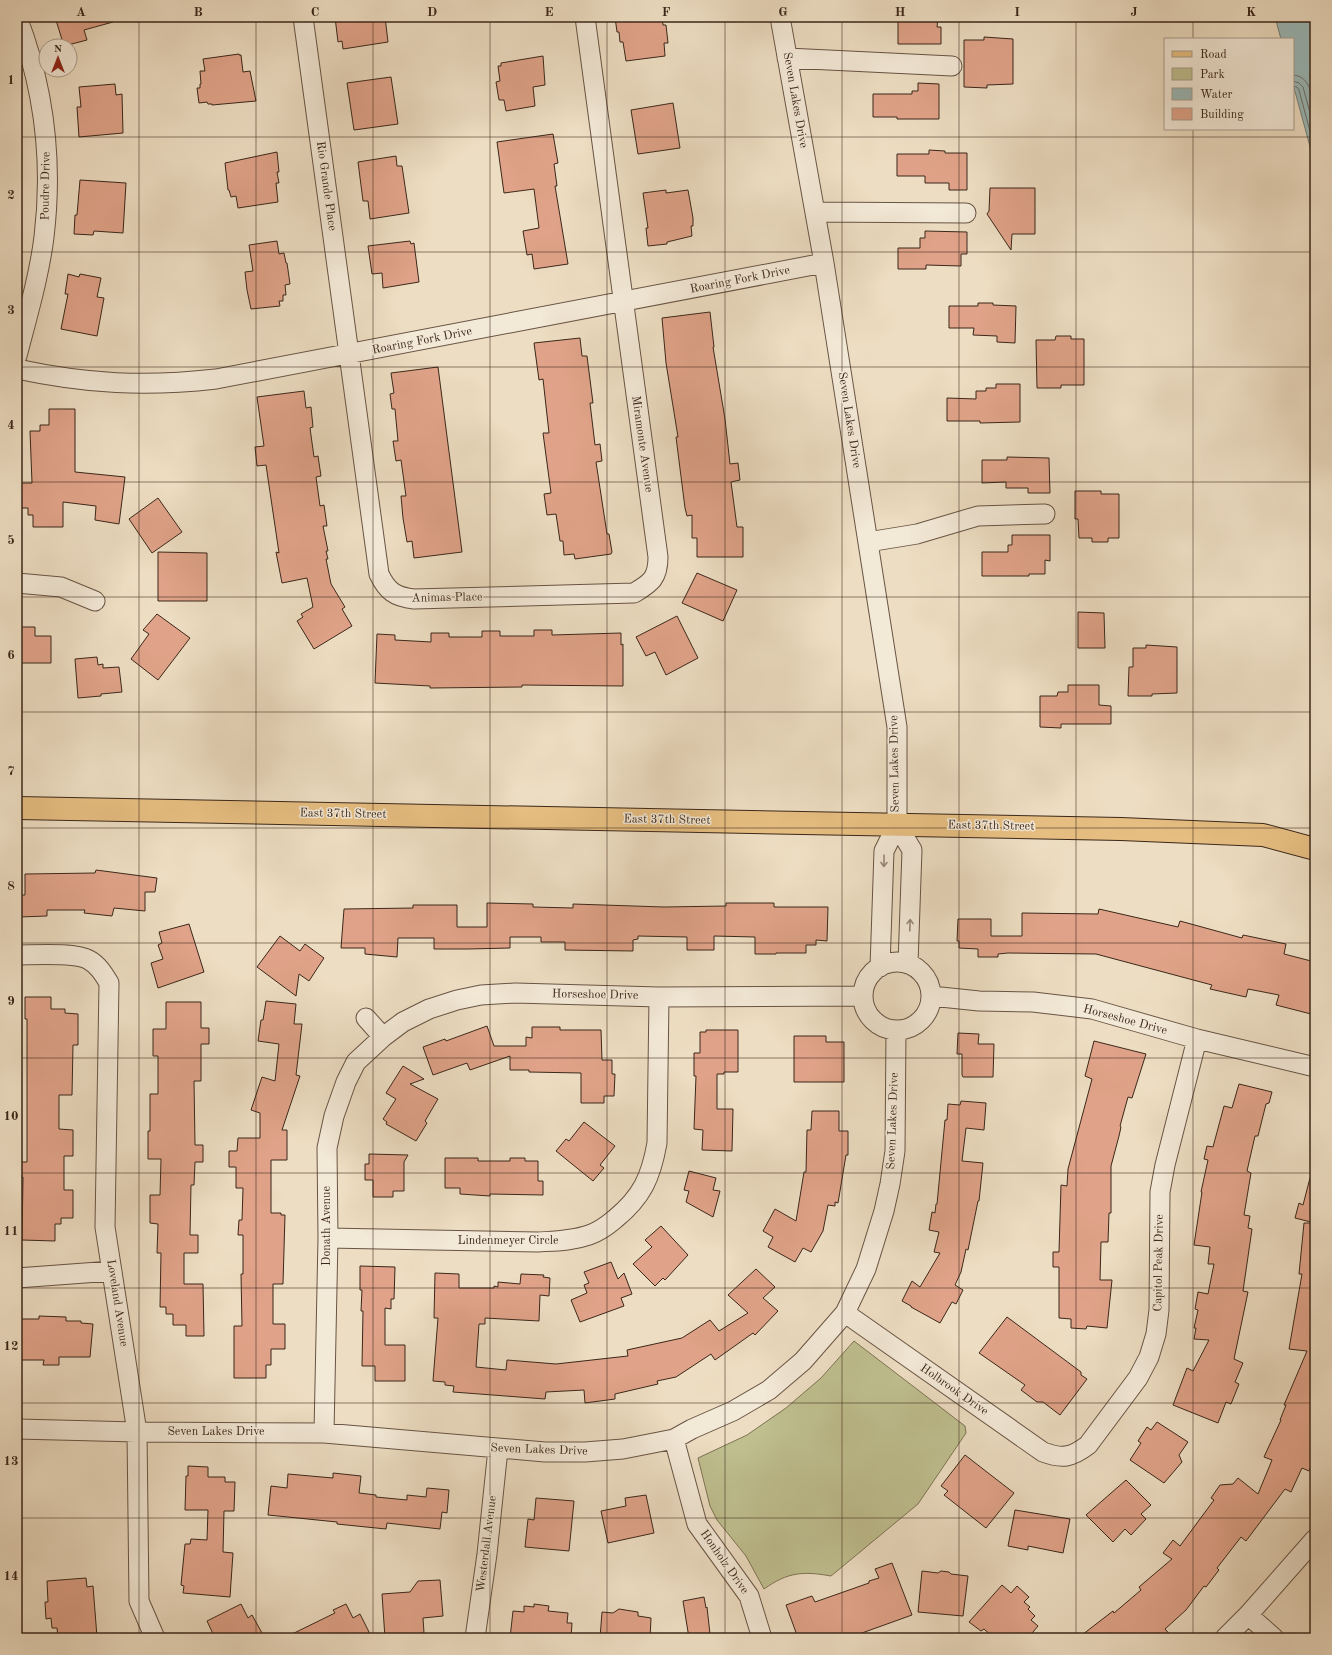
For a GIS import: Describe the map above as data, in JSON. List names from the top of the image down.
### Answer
{
  "streets": {
    "main road": ["East 37th Street"],
    "street": [
      "Seven Lakes Drive",
      "Poudre Drive",
      "Rio Grande Place",
      "Roaring Fork Drive",
      "Miramonte Avenue",
      "Animas Place",
      "Horseshoe Drive",
      "Donath Avenue",
      "Lindenmeyer Circle",
      "Capitol Peak Drive",
      "Loveland Avenue",
      "Holbrook Drive",
      "Westerdall Avenue",
      "Honholz Drive"
    ]
  },
  "crossings": [
    ["Seven Lakes Drive", "Roaring Fork Drive"],
    ["Seven Lakes Drive", "East 37th Street"],
    ["Seven Lakes Drive", "Horseshoe Drive"],
    ["Seven Lakes Drive", "Donath Avenue"],
    ["Seven Lakes Drive", "Loveland Avenue"],
    ["Seven Lakes Drive", "Holbrook Drive"],
    ["Seven Lakes Drive", "Westerdall Avenue"],
    ["Seven Lakes Drive", "Honholz Drive"],
    ["Rio Grande Place", "Roaring Fork Drive"],
    ["Rio Grande Place", "Animas Place"],
    ["Roaring Fork Drive", "Miramonte Avenue"],
    ["Roaring Fork Drive", "Animas Place"],
    ["Miramonte Avenue", "Animas Place"],
    ["Horseshoe Drive", "Donath Avenue"],
    ["Horseshoe Drive", "Lindenmeyer Circle"],
    ["Horseshoe Drive", "Capitol Peak Drive"],
    ["Donath Avenue", "Lindenmeyer Circle"],
    ["Capitol Peak Drive", "Holbrook Drive"]
  ],
  "legend": [
    "Road",
    "Park",
    "Water",
    "Building"
  ],
  "north": "top",
  "grid": {
    "columns": [
      "A",
      "B",
      "C",
      "D",
      "E",
      "F",
      "G",
      "H",
      "I",
      "J",
      "K"
    ],
    "rows": [
      "1",
      "2",
      "3",
      "4",
      "5",
      "6",
      "7",
      "8",
      "9",
      "10",
      "11",
      "12",
      "13",
      "14"
    ]
  }
}
